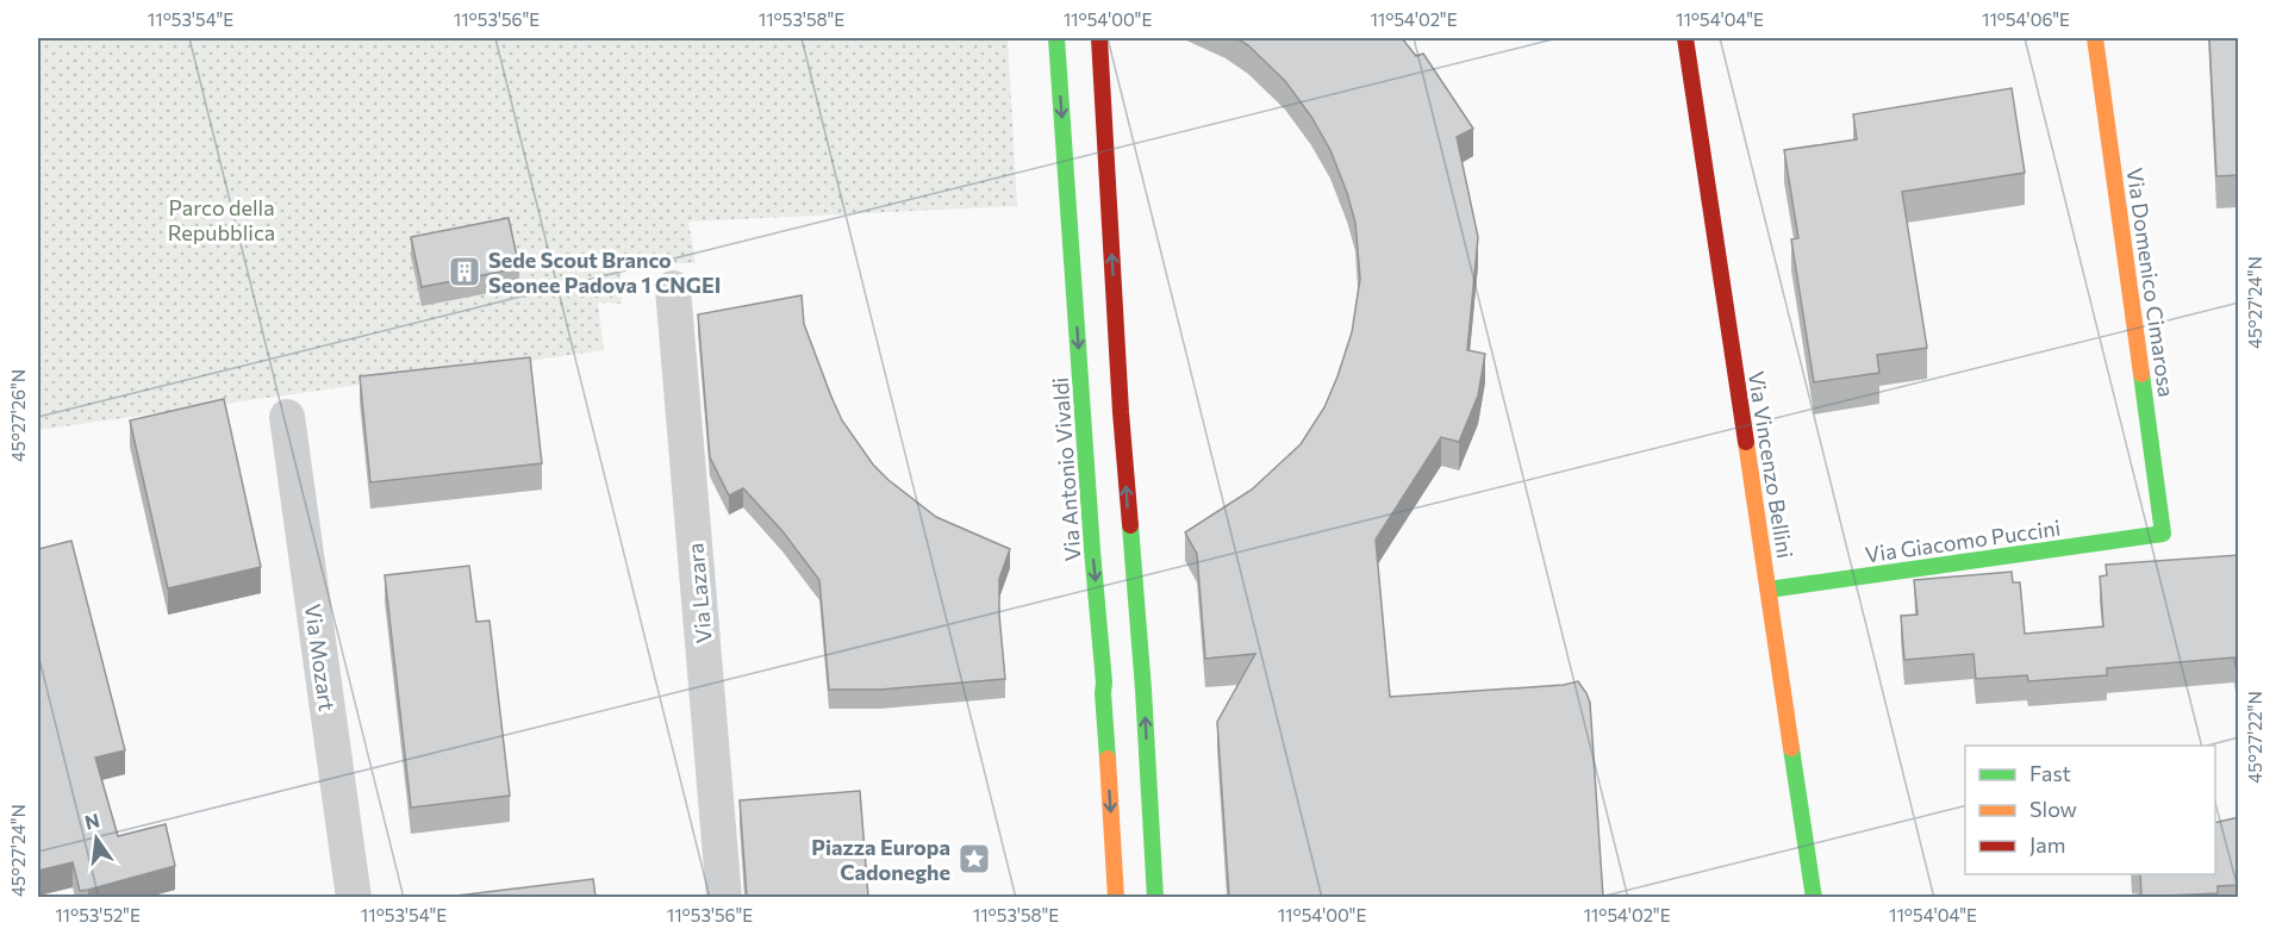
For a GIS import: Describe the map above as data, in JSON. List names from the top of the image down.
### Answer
{
  "streets": {
    "street": [
      "Via Domenico Cimarosa",
      "Via Vincenzo Bellini",
      "Via Antonio Vivaldi",
      "Via Giacomo Puccini",
      "Via Lazara",
      "Via Mozart"
    ]
  },
  "crossings": [
    ["Via Domenico Cimarosa", "Via Giacomo Puccini"],
    ["Via Vincenzo Bellini", "Via Giacomo Puccini"]
  ],
  "parks": ["Parco della Repubblica"],
  "places": {
    "building": ["Sede Scout Branco Seonee Padova 1 CNGEI"],
    "place": ["Piazza Europa Cadoneghe"]
  },
  "legend": ["Fast", "Slow", "Jam"],
  "north": "top",
  "coordinates": [
    "11°53'54\"E",
    "11°53'56\"E",
    "11°53'58\"E",
    "11°54'00\"E",
    "11°54'02\"E",
    "11°54'04\"E",
    "11°54'06\"E",
    "45°27'24\"N",
    "45°27'26\"N",
    "45°27'22\"N",
    "11°53'52\"E"
  ]
}
